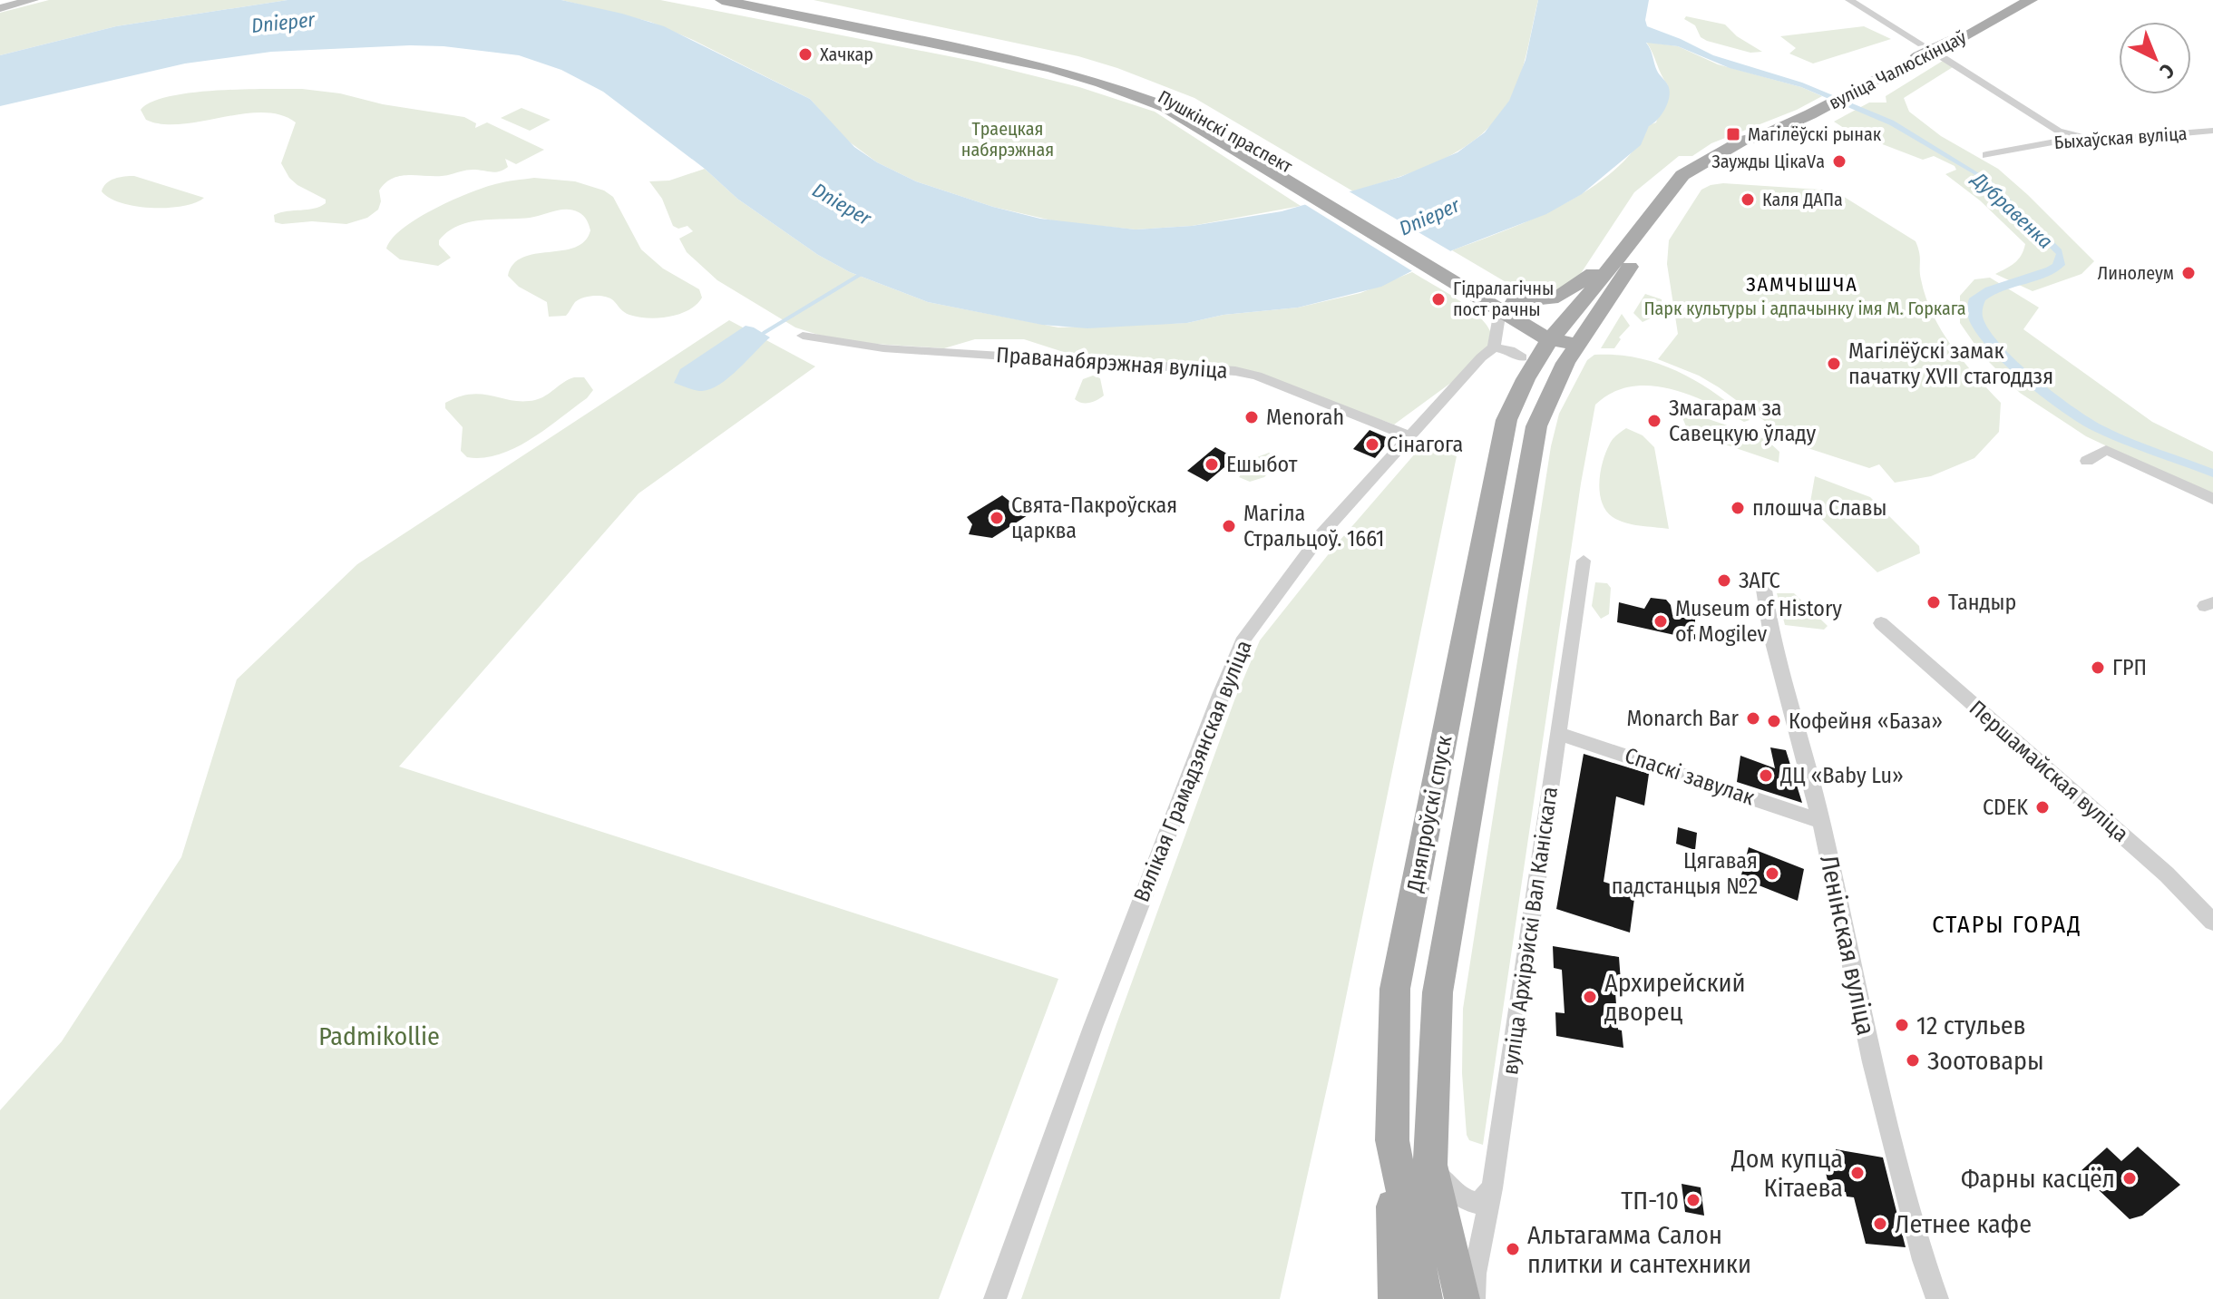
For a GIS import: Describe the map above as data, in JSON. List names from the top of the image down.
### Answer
{
  "streets": {
    "main road": ["вуліца Чалюскінцаў", "Пушкінскі праспект", "Дняпроўскі спуск"],
    "street": [
      "Быхаўская вуліца",
      "Праванабярэжная вуліца",
      "Вялікая Грамадзянская вуліца",
      "Першамайская вуліца",
      "Спаскі завулак",
      "вуліца Архірэйскі Вал Каніскага",
      "Ленінская вуліца"
    ]
  },
  "crossings": [
    ["вуліца Чалюскінцаў", "Пушкінскі праспект"],
    ["вуліца Чалюскінцаў", "Дняпроўскі спуск"],
    ["Пушкінскі праспект", "Дняпроўскі спуск"],
    ["Праванабярэжная вуліца", "Вялікая Грамадзянская вуліца"],
    ["Спаскі завулак", "вуліца Архірэйскі Вал Каніскага"],
    ["Спаскі завулак", "Ленінская вуліца"]
  ],
  "districts": ["ЗАМЧЫШЧА", "СТАРЫ ГОРАД"],
  "water": ["Dnieper", "Дубравенка"],
  "parks": ["Траецкая набярэжная", "Парк культуры і адпачынку імя М. Горкага", "Padmikollie"],
  "places": {
    "other": [
      "Хачкар",
      "Заужды ЦікаVа",
      "Каля ДАПа",
      "Линолеум",
      "Гідралагічны пост рачны",
      "Магілёўскі замак пачатку XVII стагоддзя",
      "Menorah",
      "Змагарам за Савецкую ўладу",
      "Сінагога",
      "Ешыбот",
      "плошча Славы",
      "Свята-Пакроўская царква",
      "Магіла Стральцоў. 1661",
      "ЗАГС",
      "Тандыр",
      "Museum of History of Mogilev",
      "ГРП",
      "Monarch Bar",
      "Кофейня «База»",
      "ДЦ «Baby Lu»",
      "CDEK",
      "Цягавая падстанцыя №2",
      "Архирейский дворец",
      "12 стульев",
      "Зоотовары",
      "Дом купца Кітаева",
      "Фарны касцёл",
      "ТП-10",
      "Летнее кафе",
      "Альтагамма Салон плитки и сантехники"
    ],
    "transit": ["Магілёўскі рынак"]
  },
  "north": "bottom right"
}
